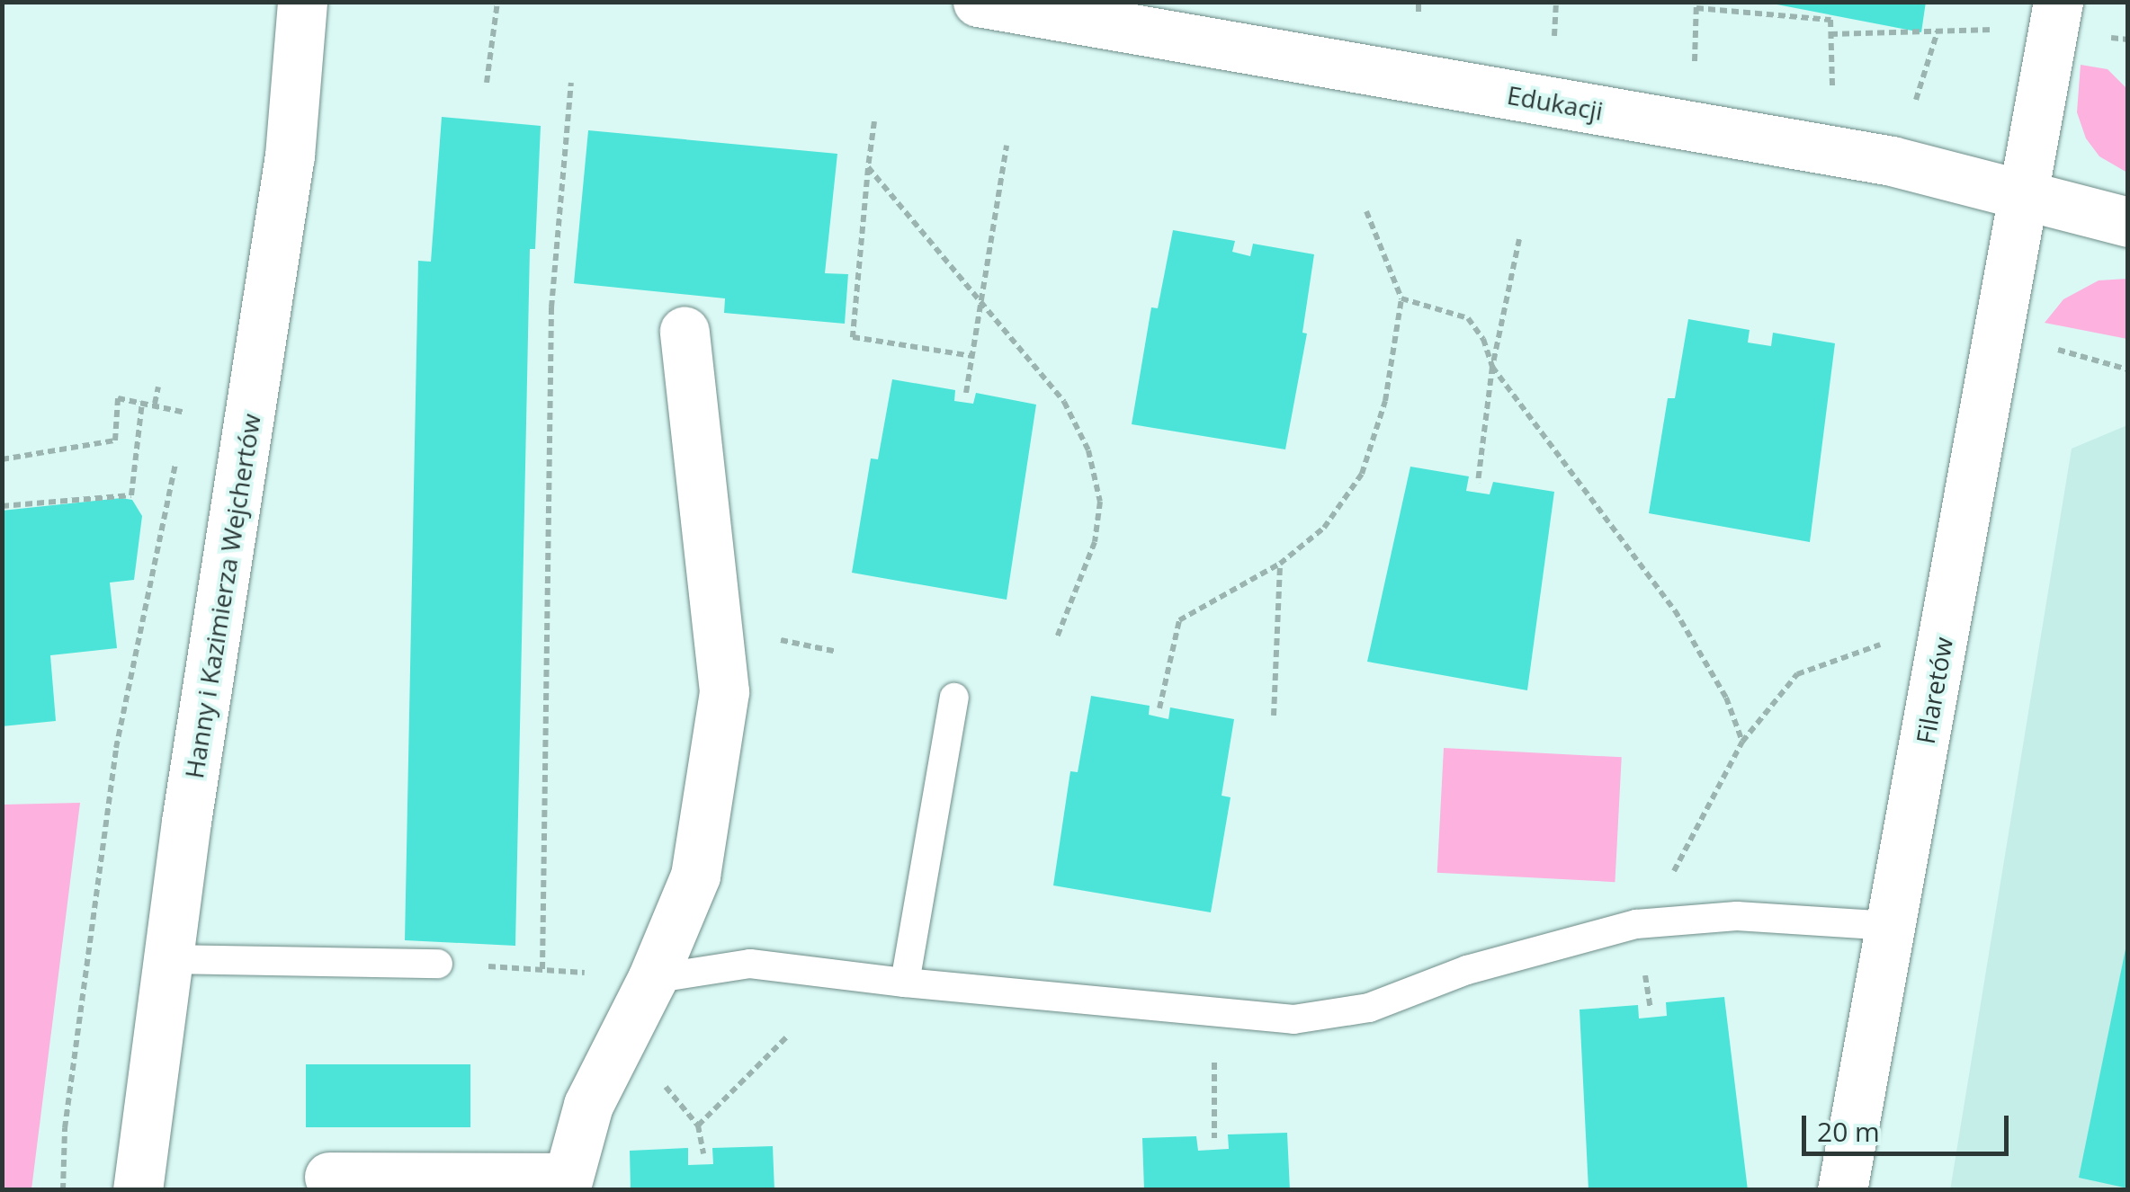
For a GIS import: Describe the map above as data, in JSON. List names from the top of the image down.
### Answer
{
  "streets": {
    "street": ["Edukacji", "Hanny i Kazimierza Wejchertów", "Filaretów"]
  },
  "crossings": [
    ["Edukacji", "Filaretów"]
  ],
  "scale_bar": "20 m"
}
